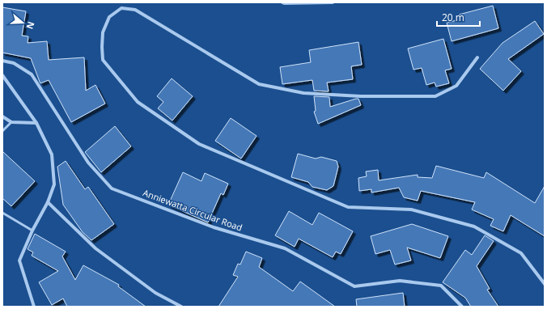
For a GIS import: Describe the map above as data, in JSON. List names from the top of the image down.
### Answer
{
  "streets": {
    "street": ["Anniewatta Circular Road"]
  },
  "scale_bar": "20 m",
  "north": "right"
}
